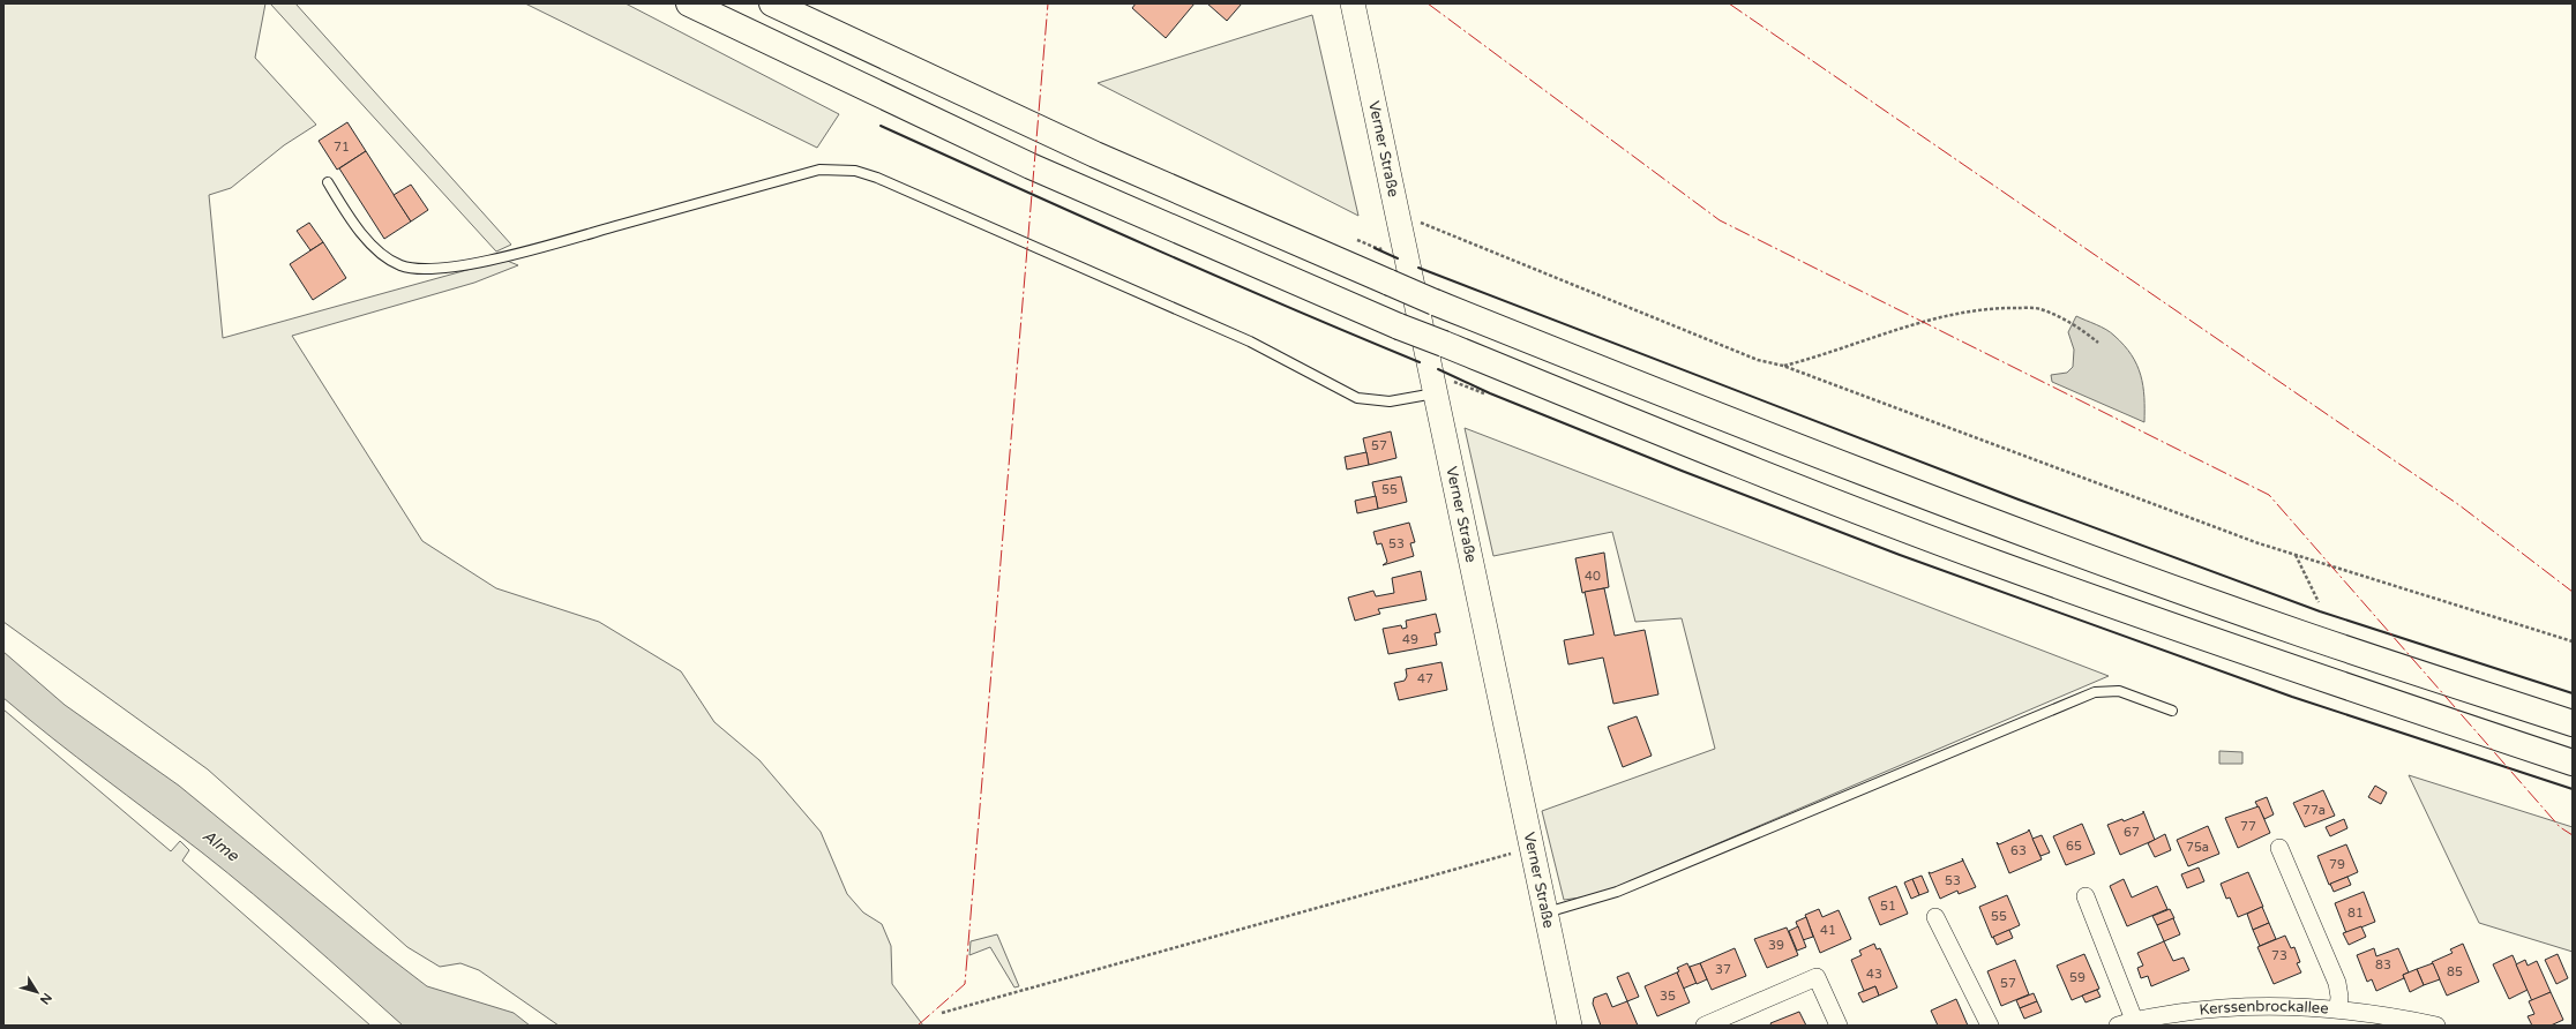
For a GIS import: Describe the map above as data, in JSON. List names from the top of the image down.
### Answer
{
  "streets": {
    "main road": ["Verner Straße"],
    "street": ["Kerssenbrockallee"]
  },
  "water": ["Alme"],
  "house_numbers": [
    "71",
    "57",
    "55",
    "53",
    "40",
    "49",
    "47",
    "77a",
    "77",
    "67",
    "65",
    "75a",
    "63",
    "79",
    "53",
    "51",
    "81",
    "55",
    "41",
    "39",
    "73",
    "83",
    "37",
    "85",
    "43",
    "59",
    "57",
    "35"
  ],
  "north": "bottom right"
}
